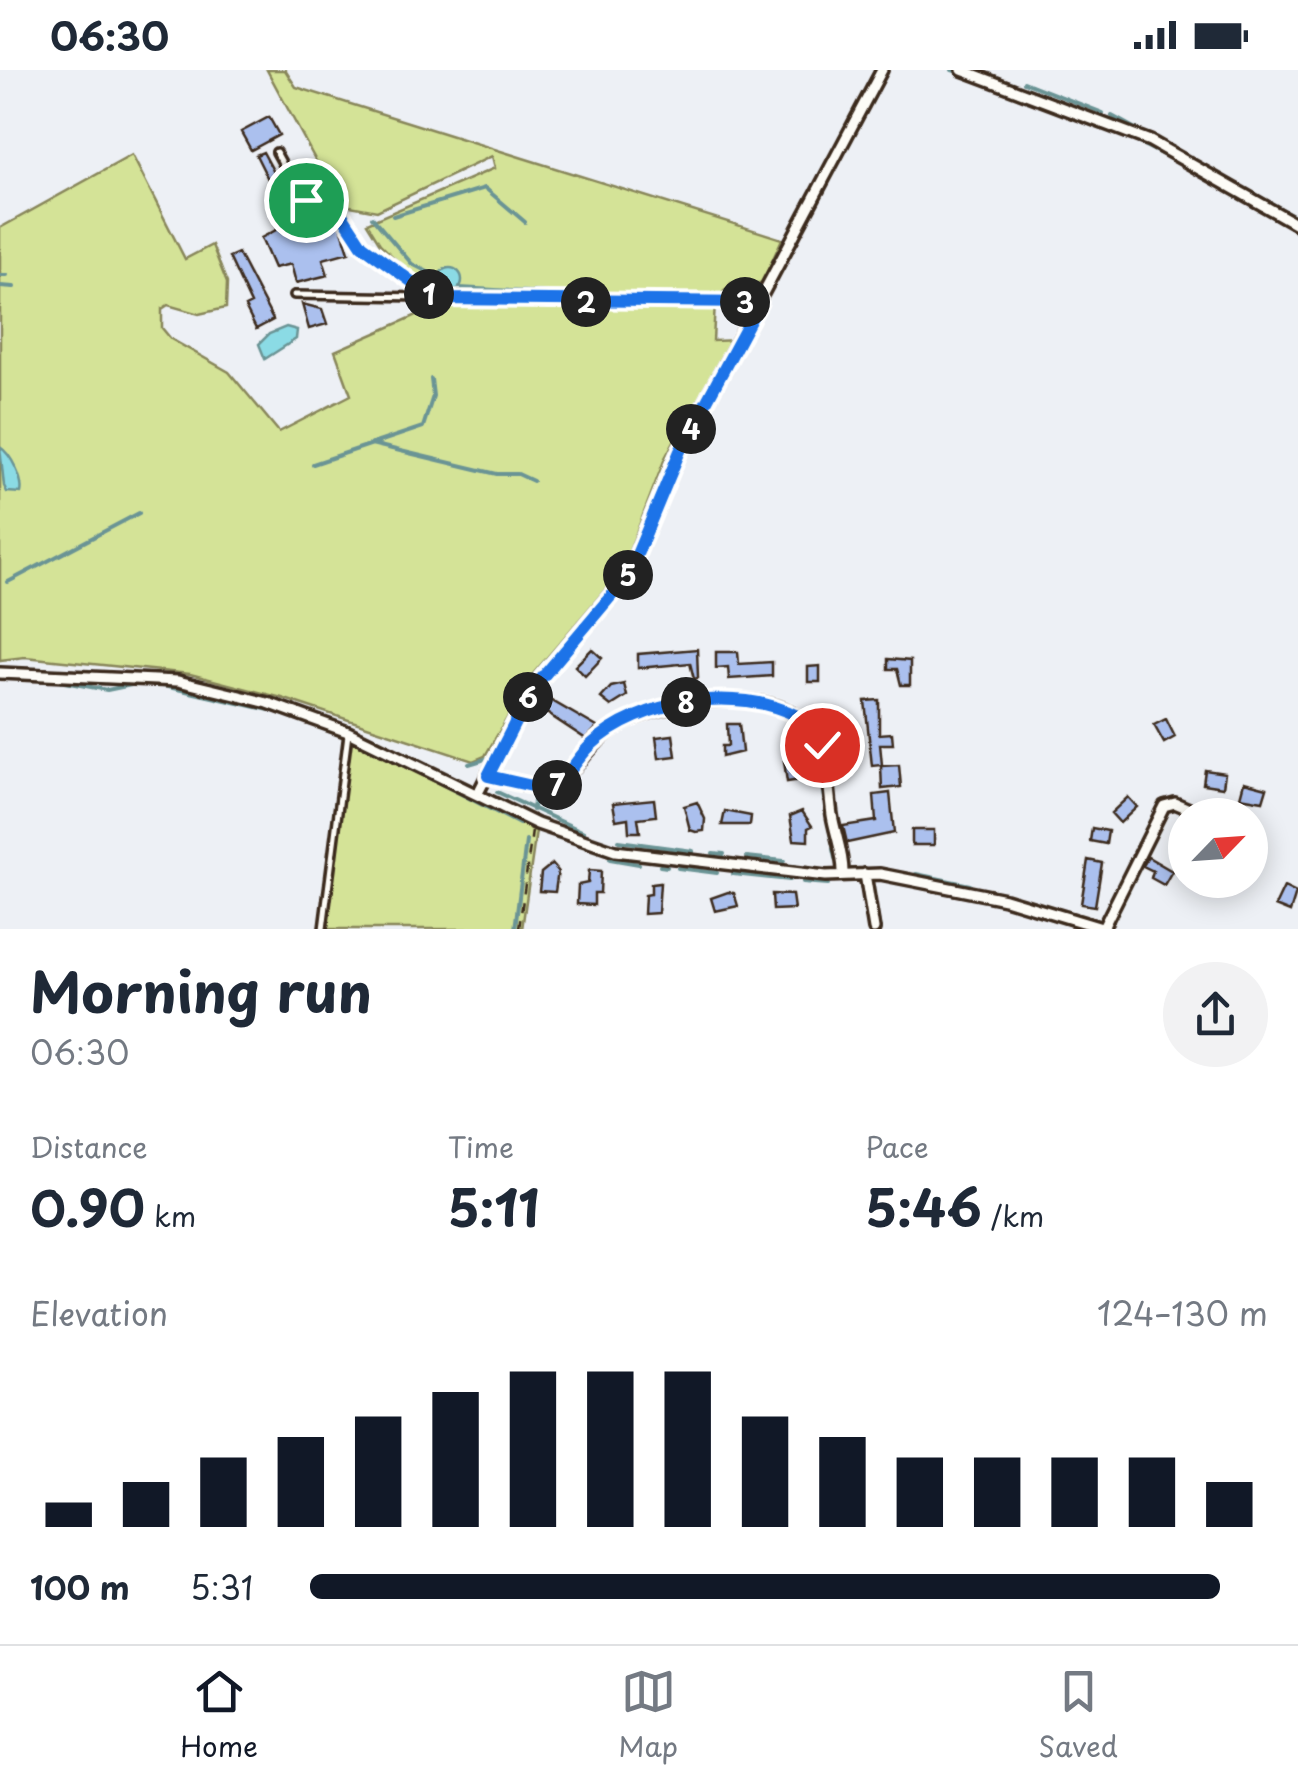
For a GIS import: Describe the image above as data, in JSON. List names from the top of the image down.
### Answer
{
  "north": "top right",
  "page": {
    "status": "06:30",
    "pins": [
      "1",
      "2",
      "3",
      "4",
      "5",
      "6",
      "8",
      "7"
    ],
    "heading": ["Morning run", "06:30"],
    "stats": [
      ["Distance", "0.90 km"],
      ["Time", "5:11"],
      ["Pace", "5:46 /km"]
    ],
    "chart": ["Elevation", "124–130 m"],
    "list": [
      {
        "name": "100 m",
        "note": "5:31"
      }
    ],
    "tabs": ["Home", "Map", "Saved"]
  }
}
